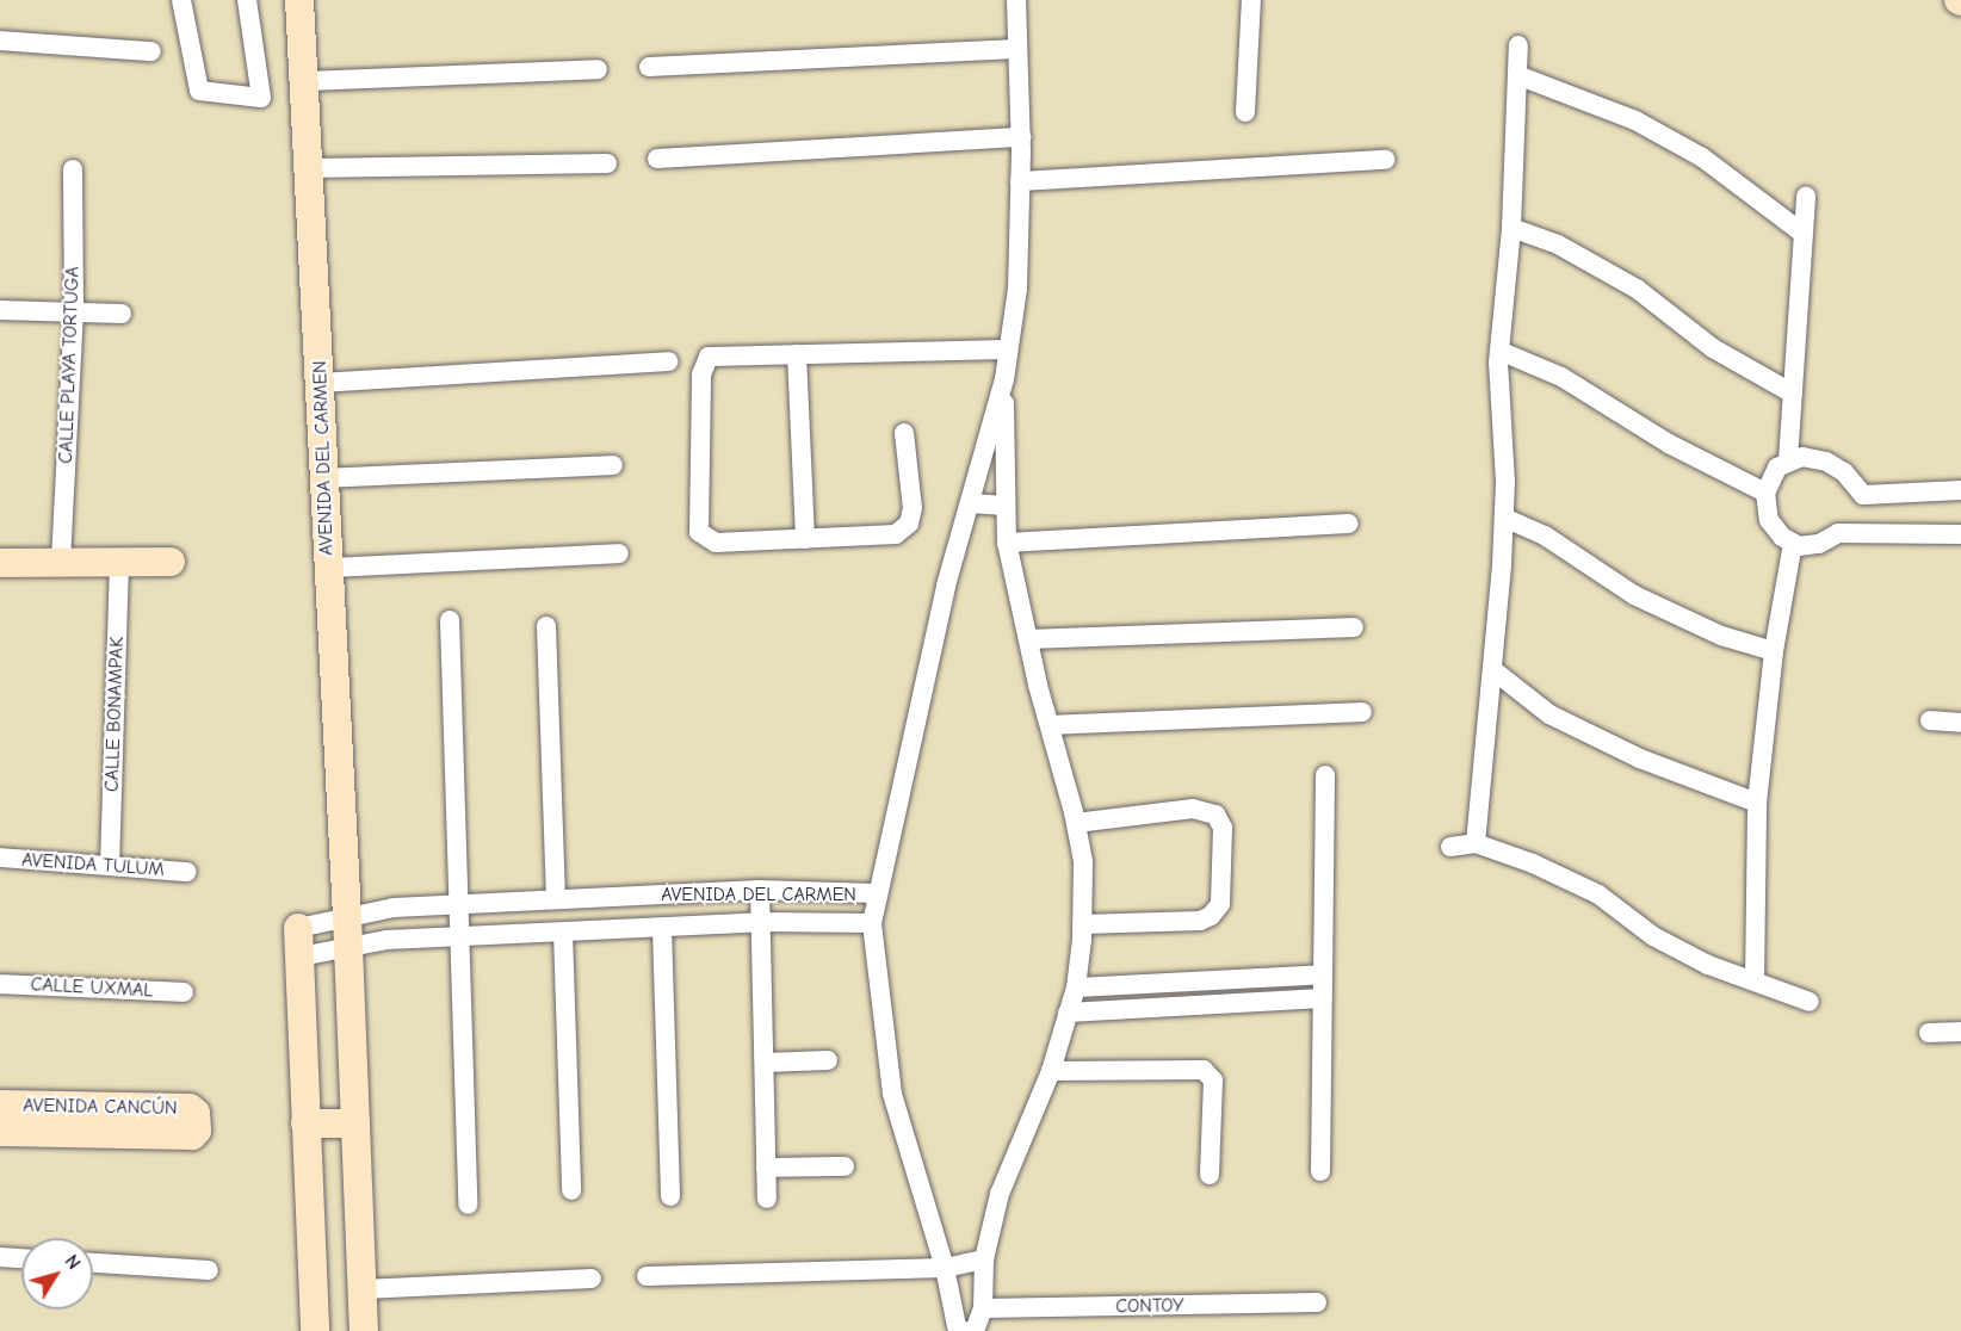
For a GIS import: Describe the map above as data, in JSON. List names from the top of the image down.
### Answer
{
  "streets": {
    "main road": ["AVENIDA DEL CARMEN", "AVENIDA CANCÚN"],
    "street": [
      "CALLE PLAYA TORTUGA",
      "CALLE BONAMPAK",
      "AVENIDA TULUM",
      "CALLE UXMAL",
      "CONTOY"
    ]
  },
  "crossings": [
    ["CALLE BONAMPAK", "AVENIDA TULUM"]
  ],
  "north": "top right"
}
